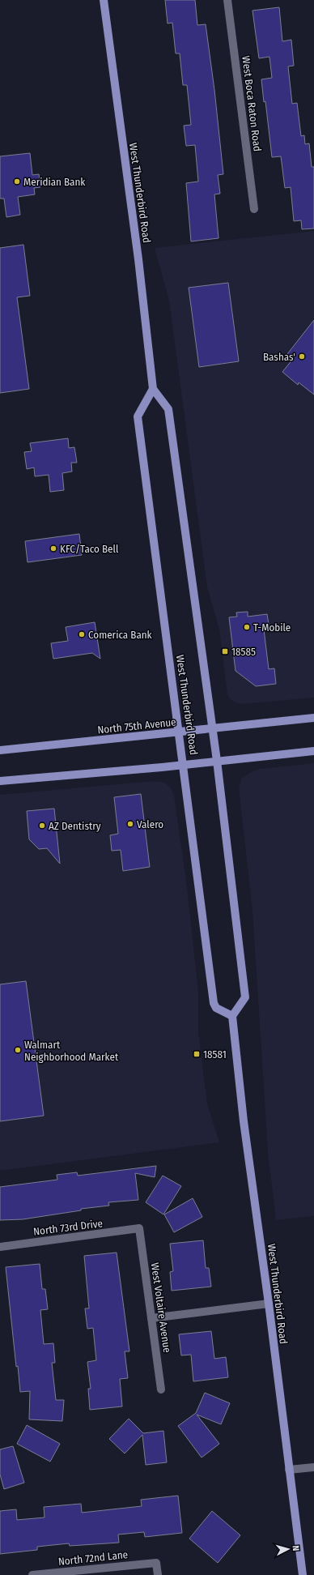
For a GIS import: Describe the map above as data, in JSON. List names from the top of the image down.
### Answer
{
  "streets": {
    "main road": ["West Thunderbird Road", "North 75th Avenue"],
    "street": [
      "West Boca Raton Road",
      "North 73rd Drive",
      "West Voltaire Avenue",
      "North 72nd Lane"
    ]
  },
  "crossings": [
    ["West Thunderbird Road", "North 75th Avenue"],
    ["North 73rd Drive", "West Voltaire Avenue"]
  ],
  "places": {
    "other": [
      "Meridian Bank",
      "Bashas'",
      "KFC/Taco Bell",
      "T-Mobile",
      "Comerica Bank",
      "Valero",
      "AZ Dentistry",
      "Walmart Neighborhood Market"
    ],
    "transit": ["18585", "18581"]
  },
  "north": "right"
}
